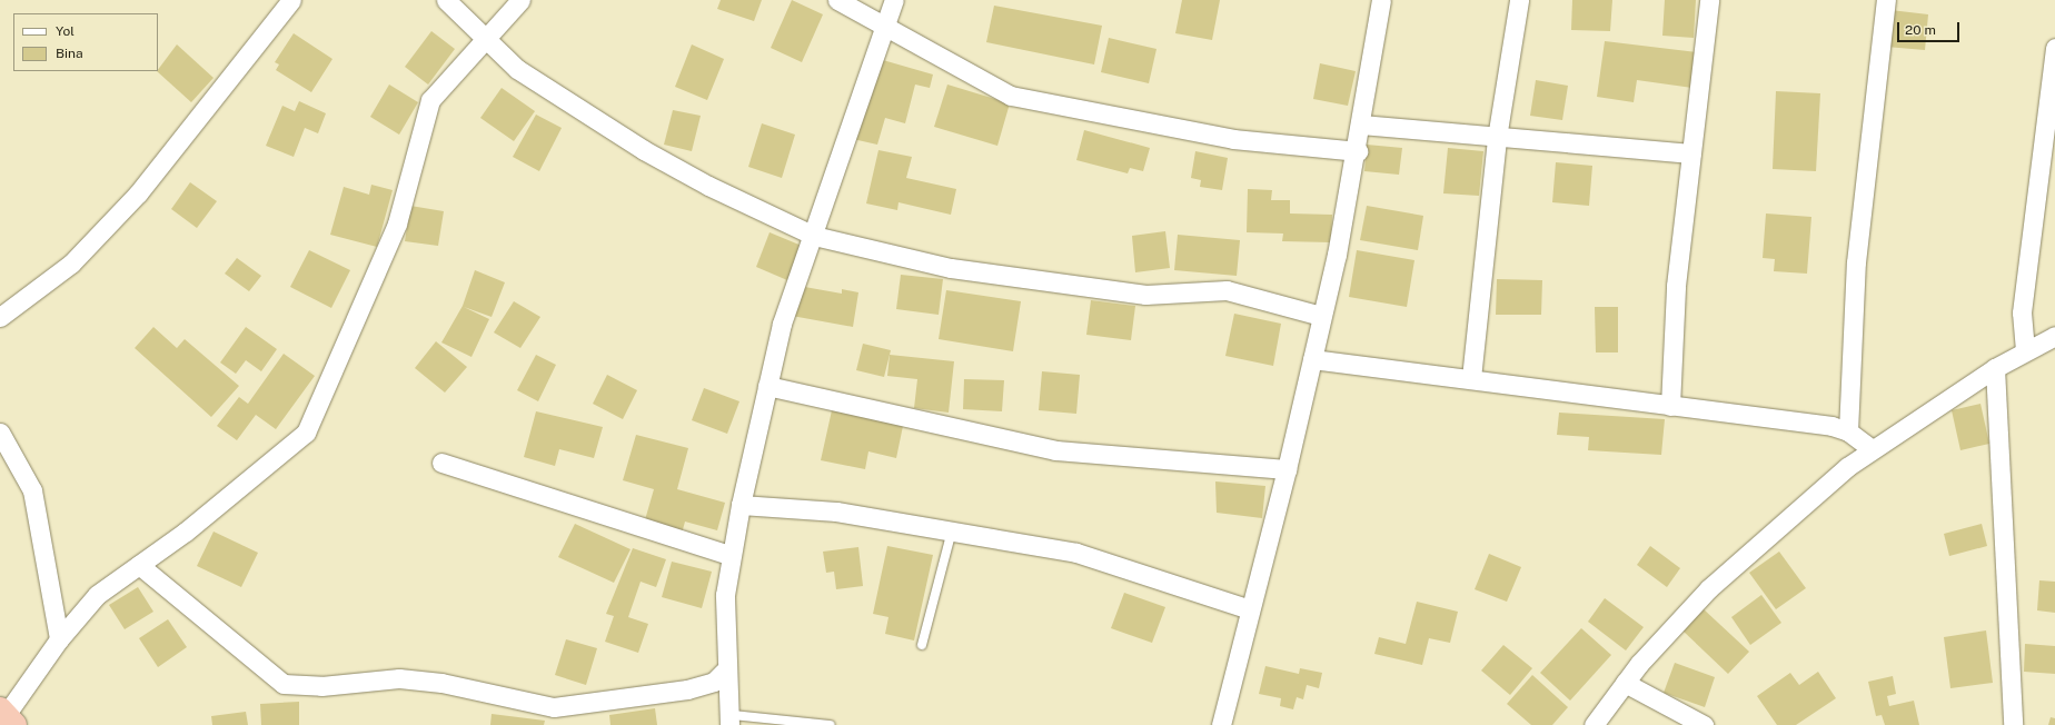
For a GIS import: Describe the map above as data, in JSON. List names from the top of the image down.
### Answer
{
  "legend": ["Yol", "Bina"],
  "scale_bar": "20 m"
}
